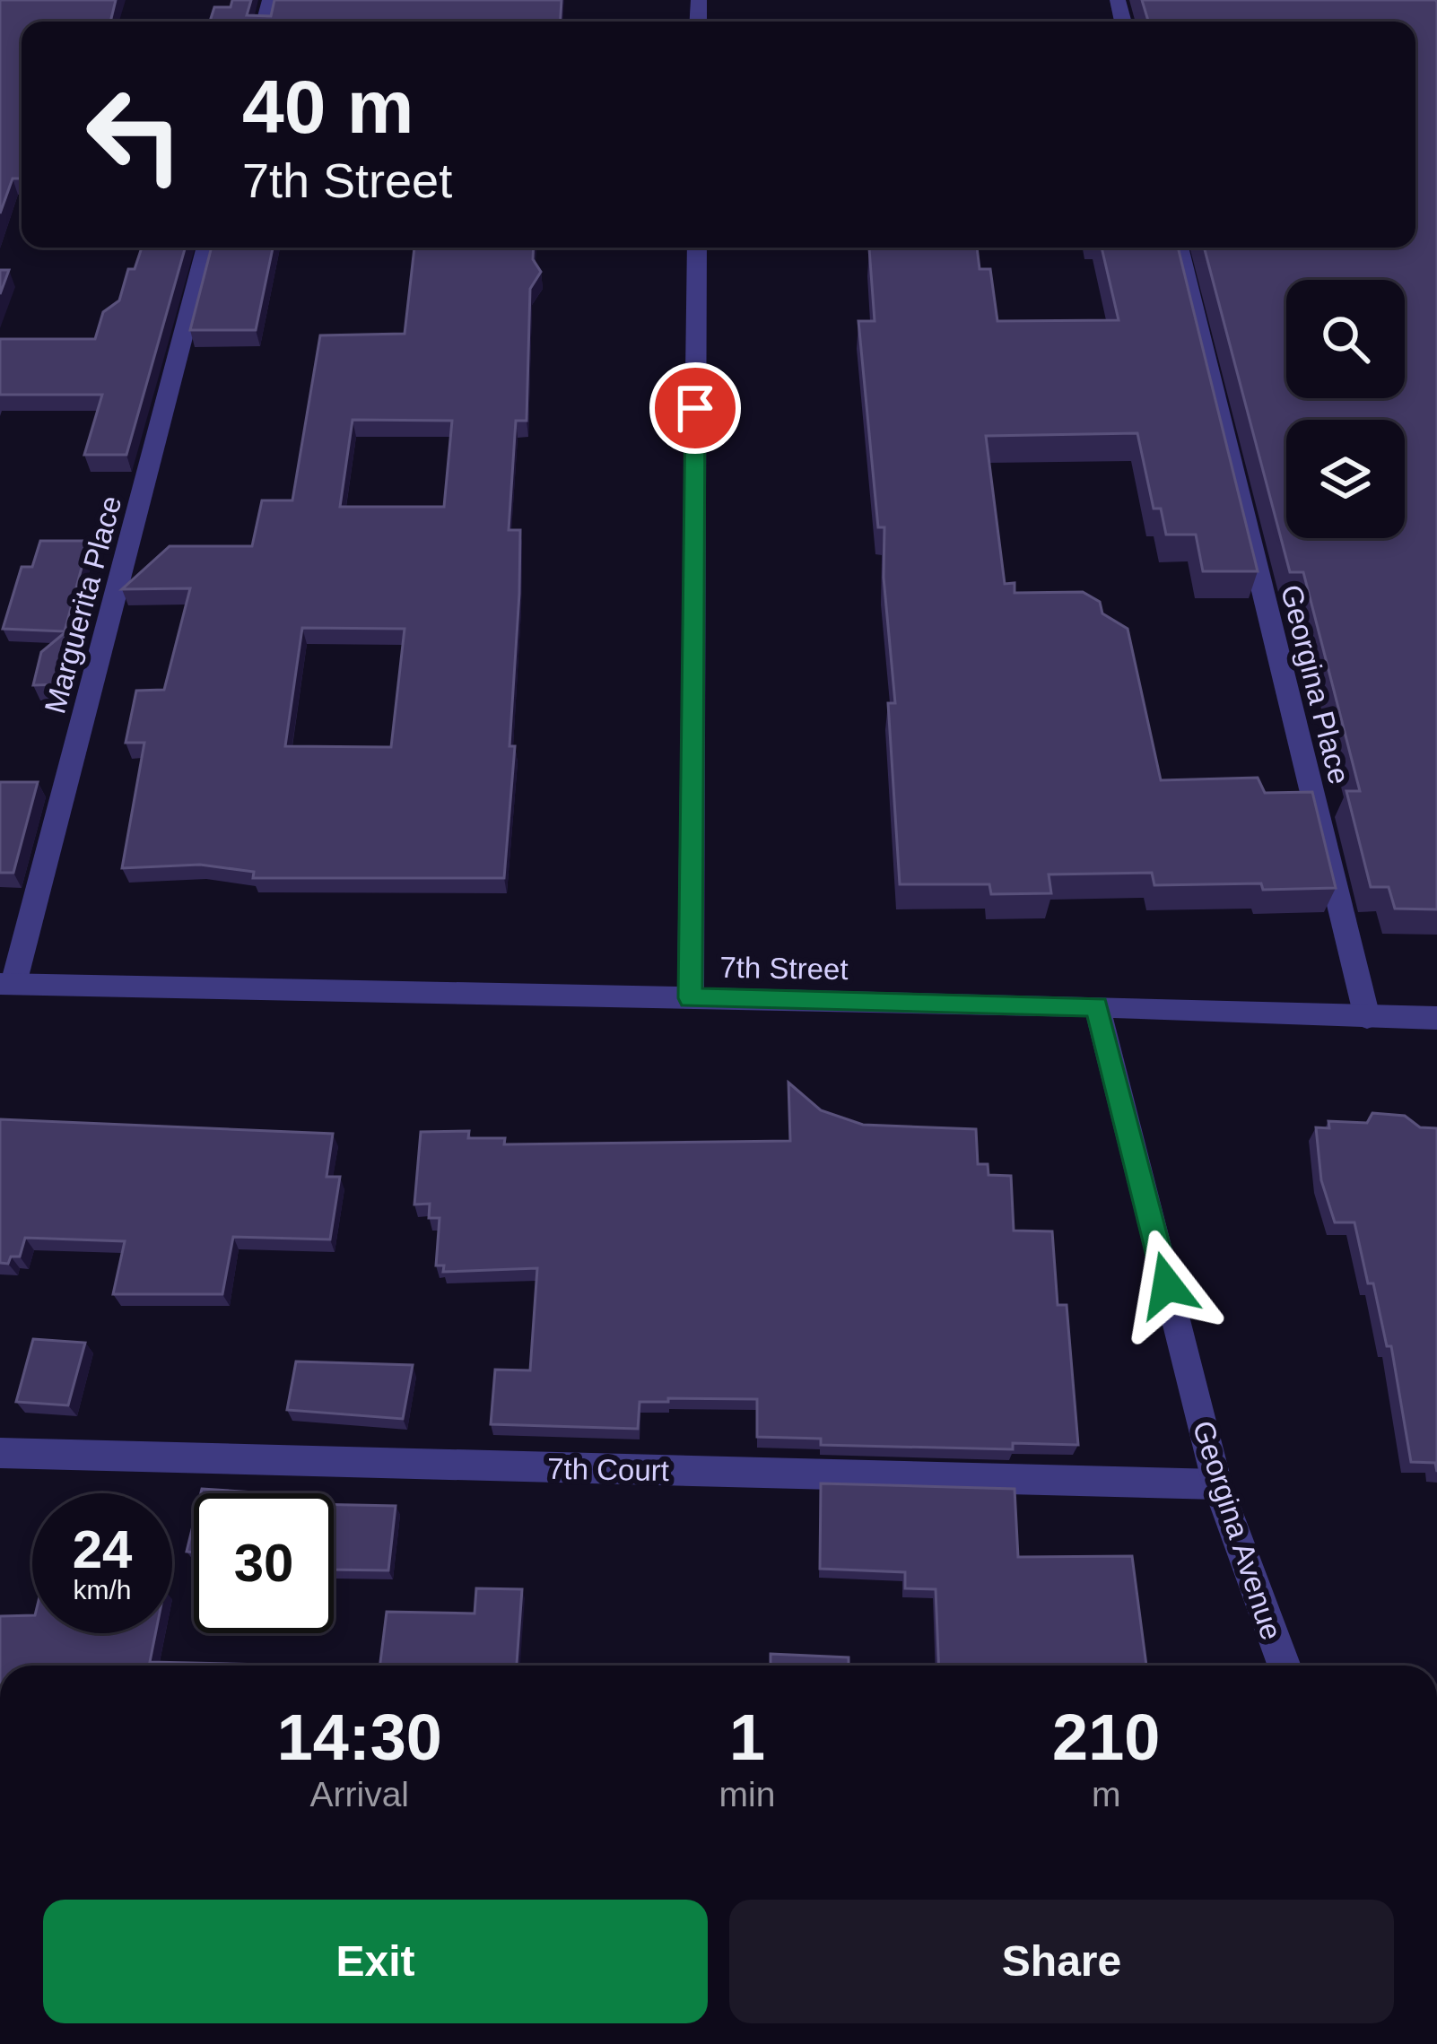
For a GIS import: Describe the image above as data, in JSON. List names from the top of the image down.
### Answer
{
  "streets": {
    "street": [
      "Marguerita Place",
      "Georgina Place",
      "7th Street",
      "7th Court",
      "Georgina Avenue"
    ]
  },
  "crossings": [
    ["Marguerita Place", "7th Street"],
    ["Georgina Place", "7th Street"],
    ["7th Street", "Georgina Avenue"],
    ["7th Court", "Georgina Avenue"]
  ],
  "page": {
    "turn": ["40 m", "7th Street"],
    "speed": "24 km/h",
    "limit": "30",
    "eta": [
      "14:30",
      "Arrival",
      "1",
      "min",
      "210",
      "m"
    ],
    "buttons": ["Exit", "Share"]
  }
}
